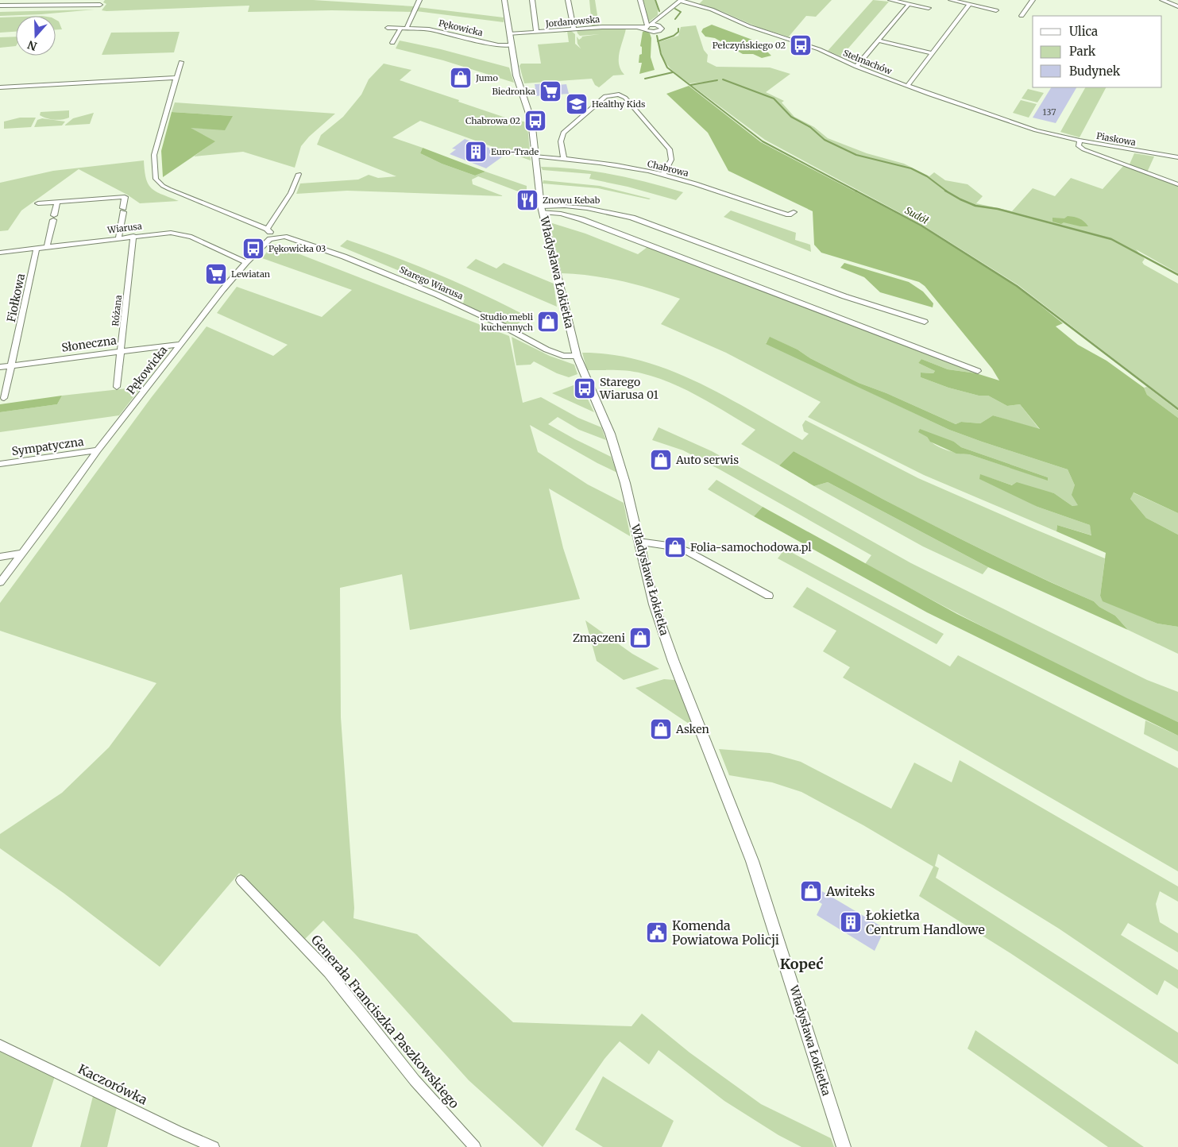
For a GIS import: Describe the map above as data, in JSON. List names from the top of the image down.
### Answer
{
  "streets": {
    "street": [
      "Jordanowska",
      "Pękowicka",
      "Stelmachów",
      "Piaskowa",
      "Chabrowa",
      "Wiarusa",
      "Władysława Łokietka",
      "Starego Wiarusa",
      "Fiołkowa",
      "Różana",
      "Słoneczna",
      "Sympatyczna",
      "Generała Franciszka Paszkowskiego",
      "Kaczorówka"
    ]
  },
  "crossings": [
    ["Jordanowska", "Władysława Łokietka"],
    ["Pękowicka", "Wiarusa"],
    ["Pękowicka", "Władysława Łokietka"],
    ["Pękowicka", "Starego Wiarusa"],
    ["Pękowicka", "Słoneczna"],
    ["Pękowicka", "Sympatyczna"],
    ["Stelmachów", "Piaskowa"],
    ["Chabrowa", "Władysława Łokietka"],
    ["Wiarusa", "Fiołkowa"],
    ["Wiarusa", "Różana"],
    ["Władysława Łokietka", "Starego Wiarusa"],
    ["Fiołkowa", "Słoneczna"],
    ["Różana", "Słoneczna"]
  ],
  "districts": ["Kopeć"],
  "water": ["Sudół"],
  "places": {
    "bus stop": [
      "Pełczyńskiego 02",
      "Chabrowa 02",
      "Pękowicka 03",
      "Starego Wiarusa 01"
    ],
    "shop": [
      "Jumo",
      "Studio mebli kuchennych",
      "Auto serwis",
      "Folia-samochodowa.pl",
      "Zmączeni",
      "Asken",
      "Awiteks"
    ],
    "supermarket": ["Biedronka", "Lewiatan"],
    "school or university": ["Healthy Kids"],
    "building": ["Euro-Trade", "Łokietka Centrum Handlowe"],
    "restaurant": ["Znowu Kebab"],
    "public building": ["Komenda Powiatowa Policji"]
  },
  "house_numbers": ["137"],
  "legend": ["Ulica", "Park", "Budynek"],
  "north": "bottom"
}
